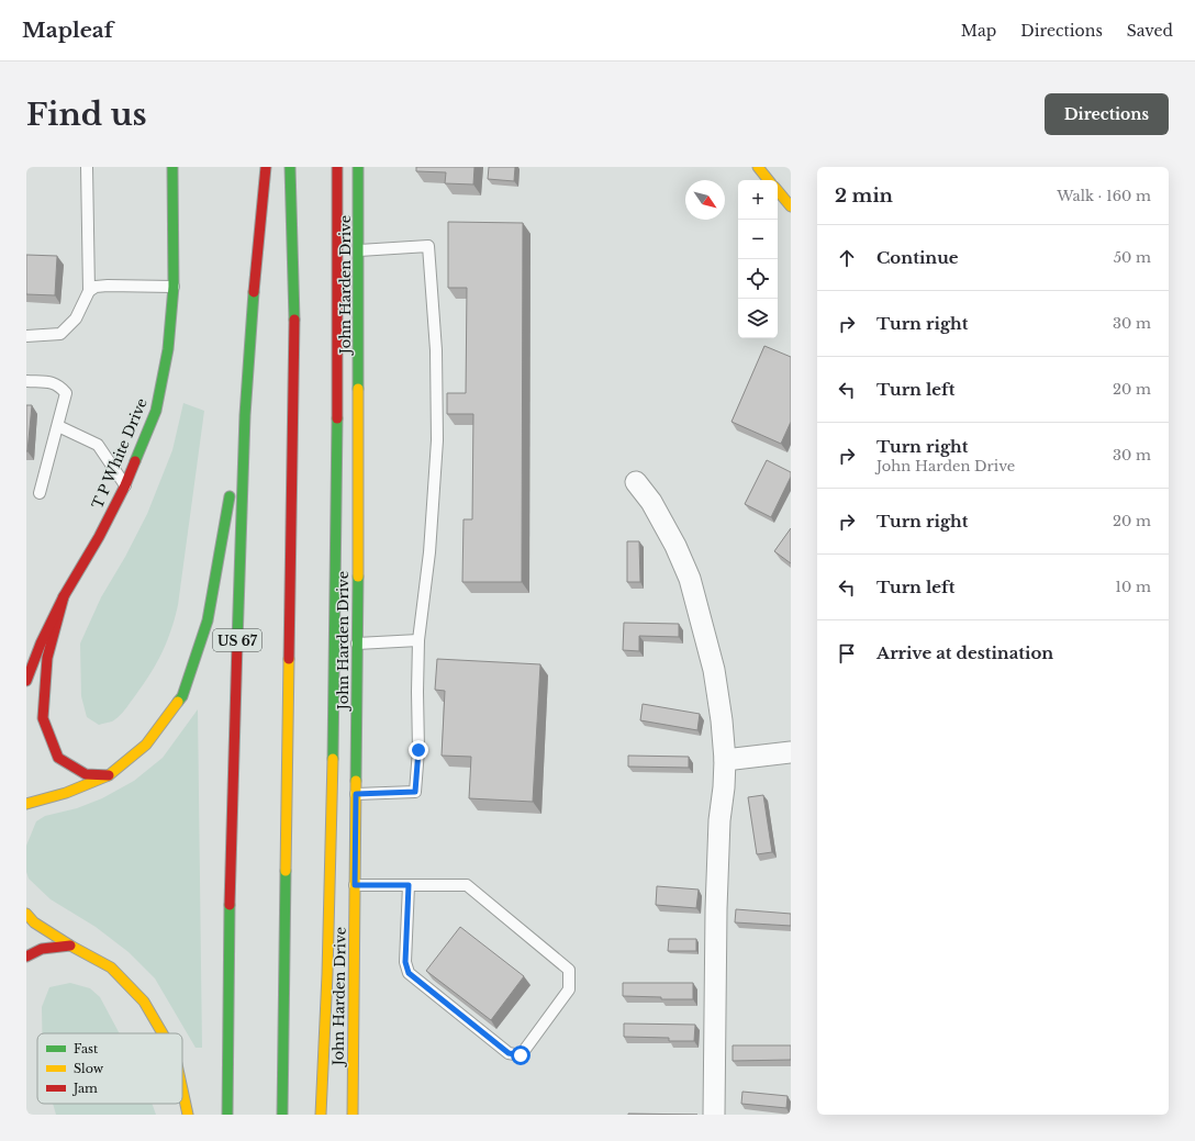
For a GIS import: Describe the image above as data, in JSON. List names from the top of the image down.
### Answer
{
  "streets": {
    "main road": ["John Harden Drive", "T P White Drive", "US 67"]
  },
  "legend": ["Fast", "Slow", "Jam"],
  "north": "bottom right",
  "page": {
    "header": "Mapleaf",
    "nav": ["Map", "Directions", "Saved"],
    "buttons": "Directions",
    "title": "Find us",
    "heading": ["2 min", "Walk · 160 m"],
    "map_buttons": ["+", "−"],
    "list": [
      ["Continue", "50 m"],
      ["Turn right", "30 m"],
      ["Turn left", "20 m"],
      ["Turn right", "John Harden Drive", "30 m"],
      ["Turn right", "20 m"],
      ["Turn left", "10 m"],
      "Arrive at destination"
    ]
  }
}
